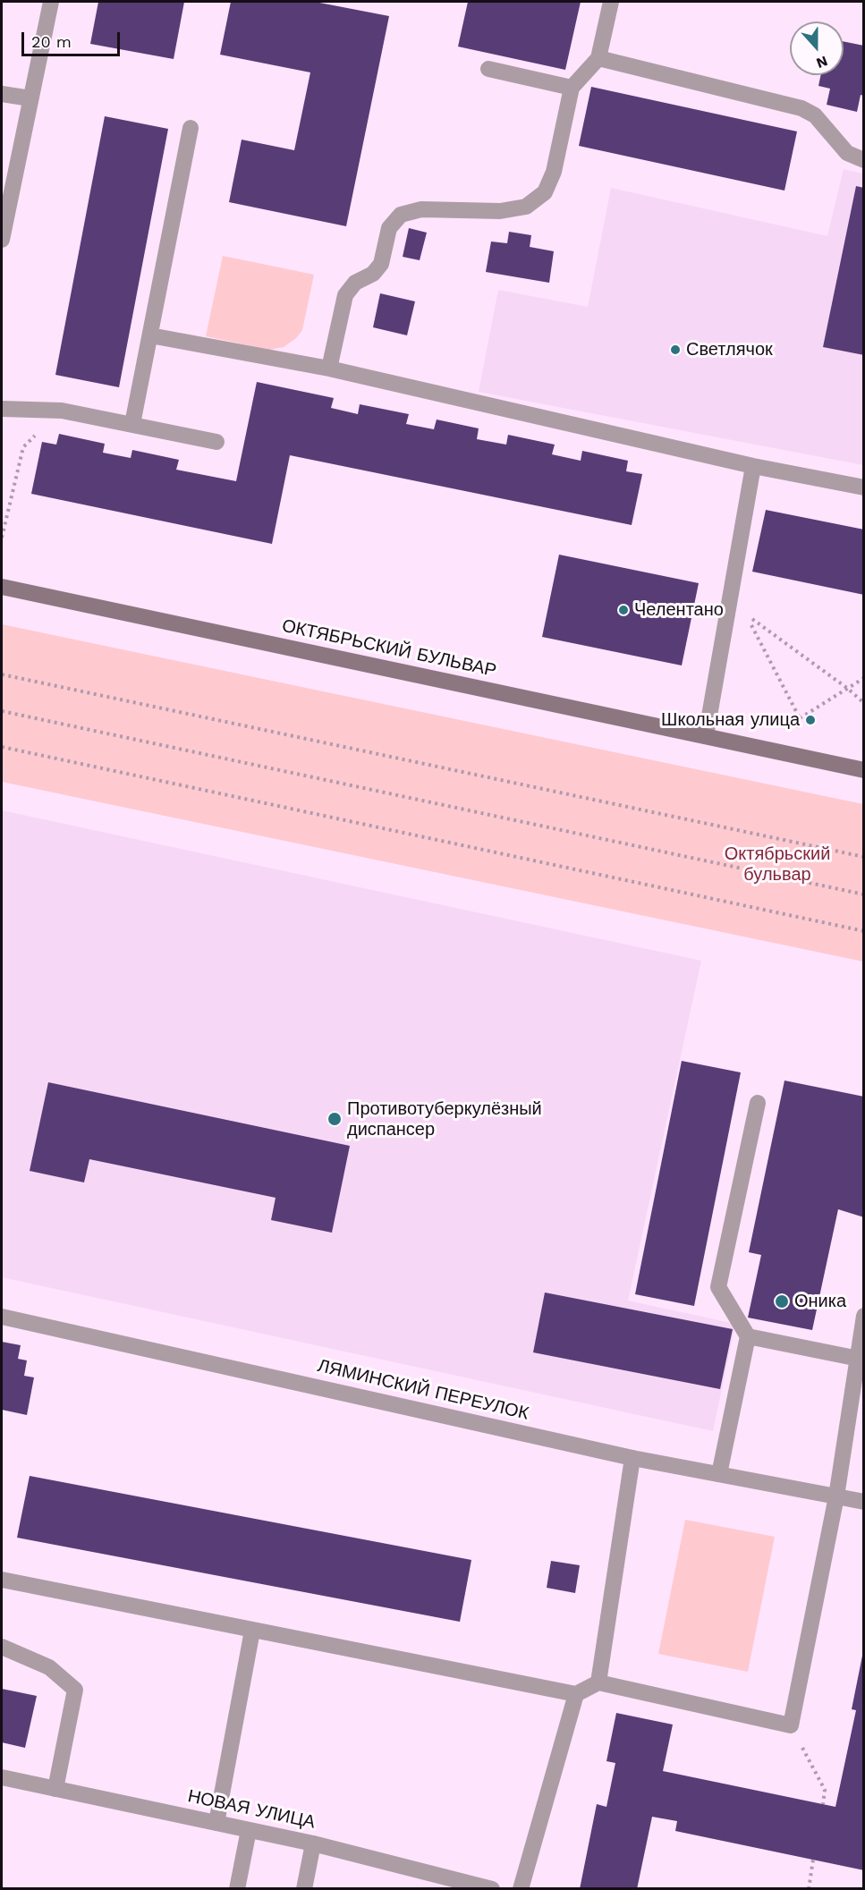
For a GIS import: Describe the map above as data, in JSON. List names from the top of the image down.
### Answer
{
  "streets": {
    "main road": ["ОКТЯБРЬСКИЙ БУЛЬВАР"],
    "street": ["ЛЯМИНСКИЙ ПЕРЕУЛОК", "НОВАЯ УЛИЦА"]
  },
  "parks": ["Октябрьский бульвар"],
  "places": [
    "Светлячок",
    "Челентано",
    "Школьная улица",
    "Противотуберкулёзный диспансер",
    "Оника"
  ],
  "scale_bar": "20 m",
  "north": "bottom"
}
